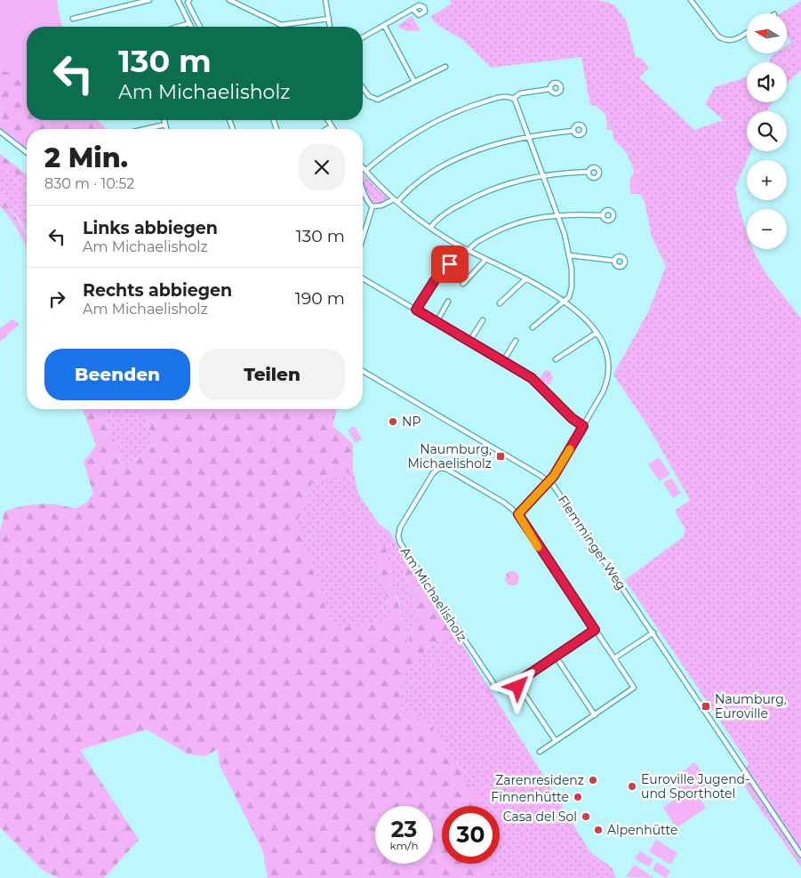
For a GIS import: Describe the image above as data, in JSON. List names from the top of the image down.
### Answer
{
  "streets": {
    "street": ["Flemminger Weg", "Am Michaelisholz"]
  },
  "places": {
    "other": [
      "NP",
      "Zarenresidenz",
      "Euroville Jugend- und Sporthotel",
      "Finnenhütte",
      "Casa del Sol",
      "Alpenhütte"
    ],
    "transit": ["Naumburg, Michaelisholz", "Naumburg, Euroville"]
  },
  "north": "left",
  "page": {
    "map_buttons": ["+", "−"],
    "turn": ["130 m", "Am Michaelisholz"],
    "heading": ["2 Min.", "830 m · 10:52"],
    "list": [
      {
        "name": "Links abbiegen",
        "note": "Am Michaelisholz",
        "value": "130 m"
      },
      {
        "name": "Rechts abbiegen",
        "note": "Am Michaelisholz",
        "value": "190 m"
      }
    ],
    "buttons": ["Beenden", "Teilen"],
    "speed": "23 km/h",
    "limit": "30"
  }
}
